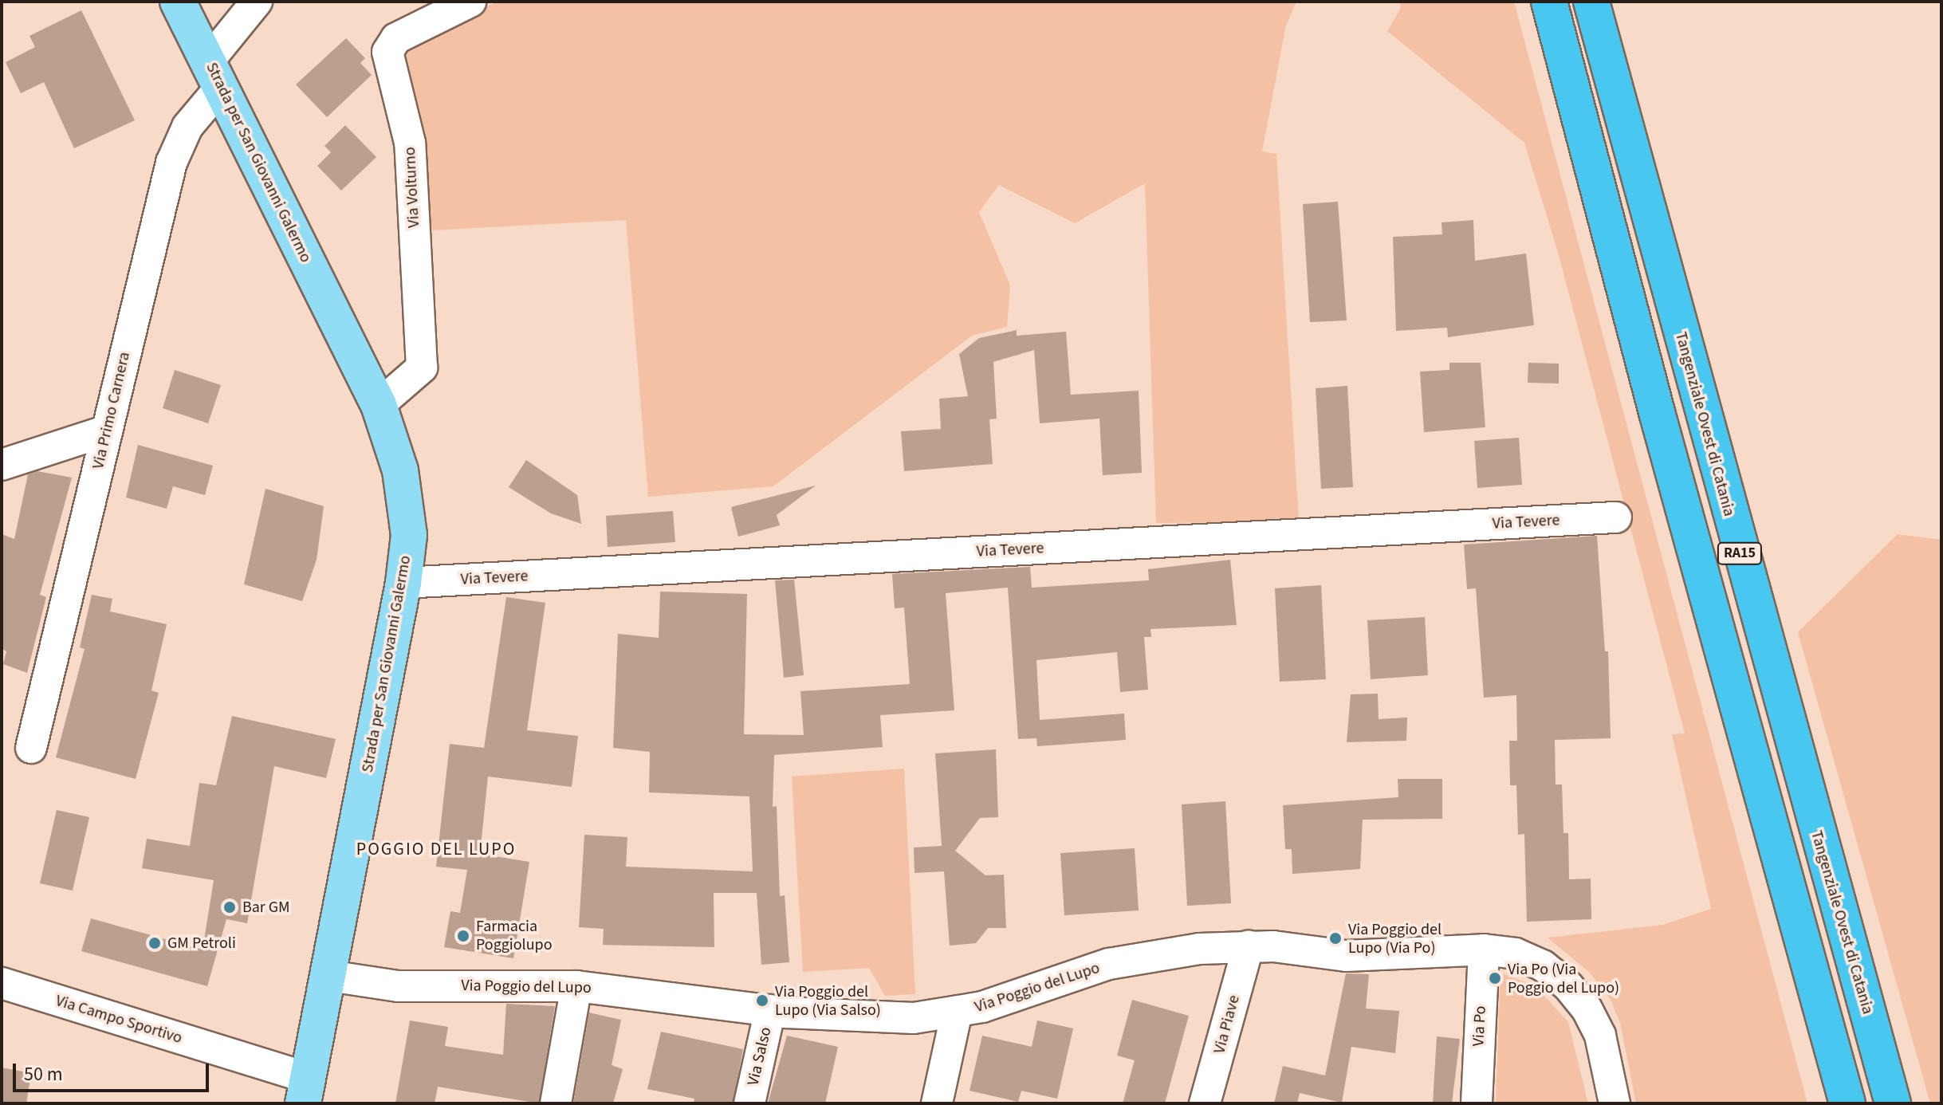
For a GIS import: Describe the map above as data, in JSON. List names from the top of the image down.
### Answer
{
  "streets": {
    "highway": ["Tangenziale Ovest di Catania", "RA15"],
    "main road": ["Strada per San Giovanni Galermo"],
    "street": [
      "Via Volturno",
      "Via Primo Carnera",
      "Via Tevere",
      "Via Poggio del Lupo",
      "Via Campo Sportivo",
      "Via Piave",
      "Via Po",
      "Via Salso"
    ]
  },
  "crossings": [
    ["Strada per San Giovanni Galermo", "Via Volturno"],
    ["Strada per San Giovanni Galermo", "Via Primo Carnera"],
    ["Strada per San Giovanni Galermo", "Via Tevere"],
    ["Strada per San Giovanni Galermo", "Via Poggio del Lupo"],
    ["Strada per San Giovanni Galermo", "Via Campo Sportivo"],
    ["Via Poggio del Lupo", "Via Piave"],
    ["Via Poggio del Lupo", "Via Po"],
    ["Via Poggio del Lupo", "Via Salso"]
  ],
  "districts": ["POGGIO DEL LUPO"],
  "places": [
    "Bar GM",
    "Farmacia Poggiolupo",
    "Via Poggio del Lupo (Via Po)",
    "GM Petroli",
    "Via Po (Via Poggio del Lupo)",
    "Via Poggio del Lupo (Via Salso)"
  ],
  "scale_bar": "50 m"
}
